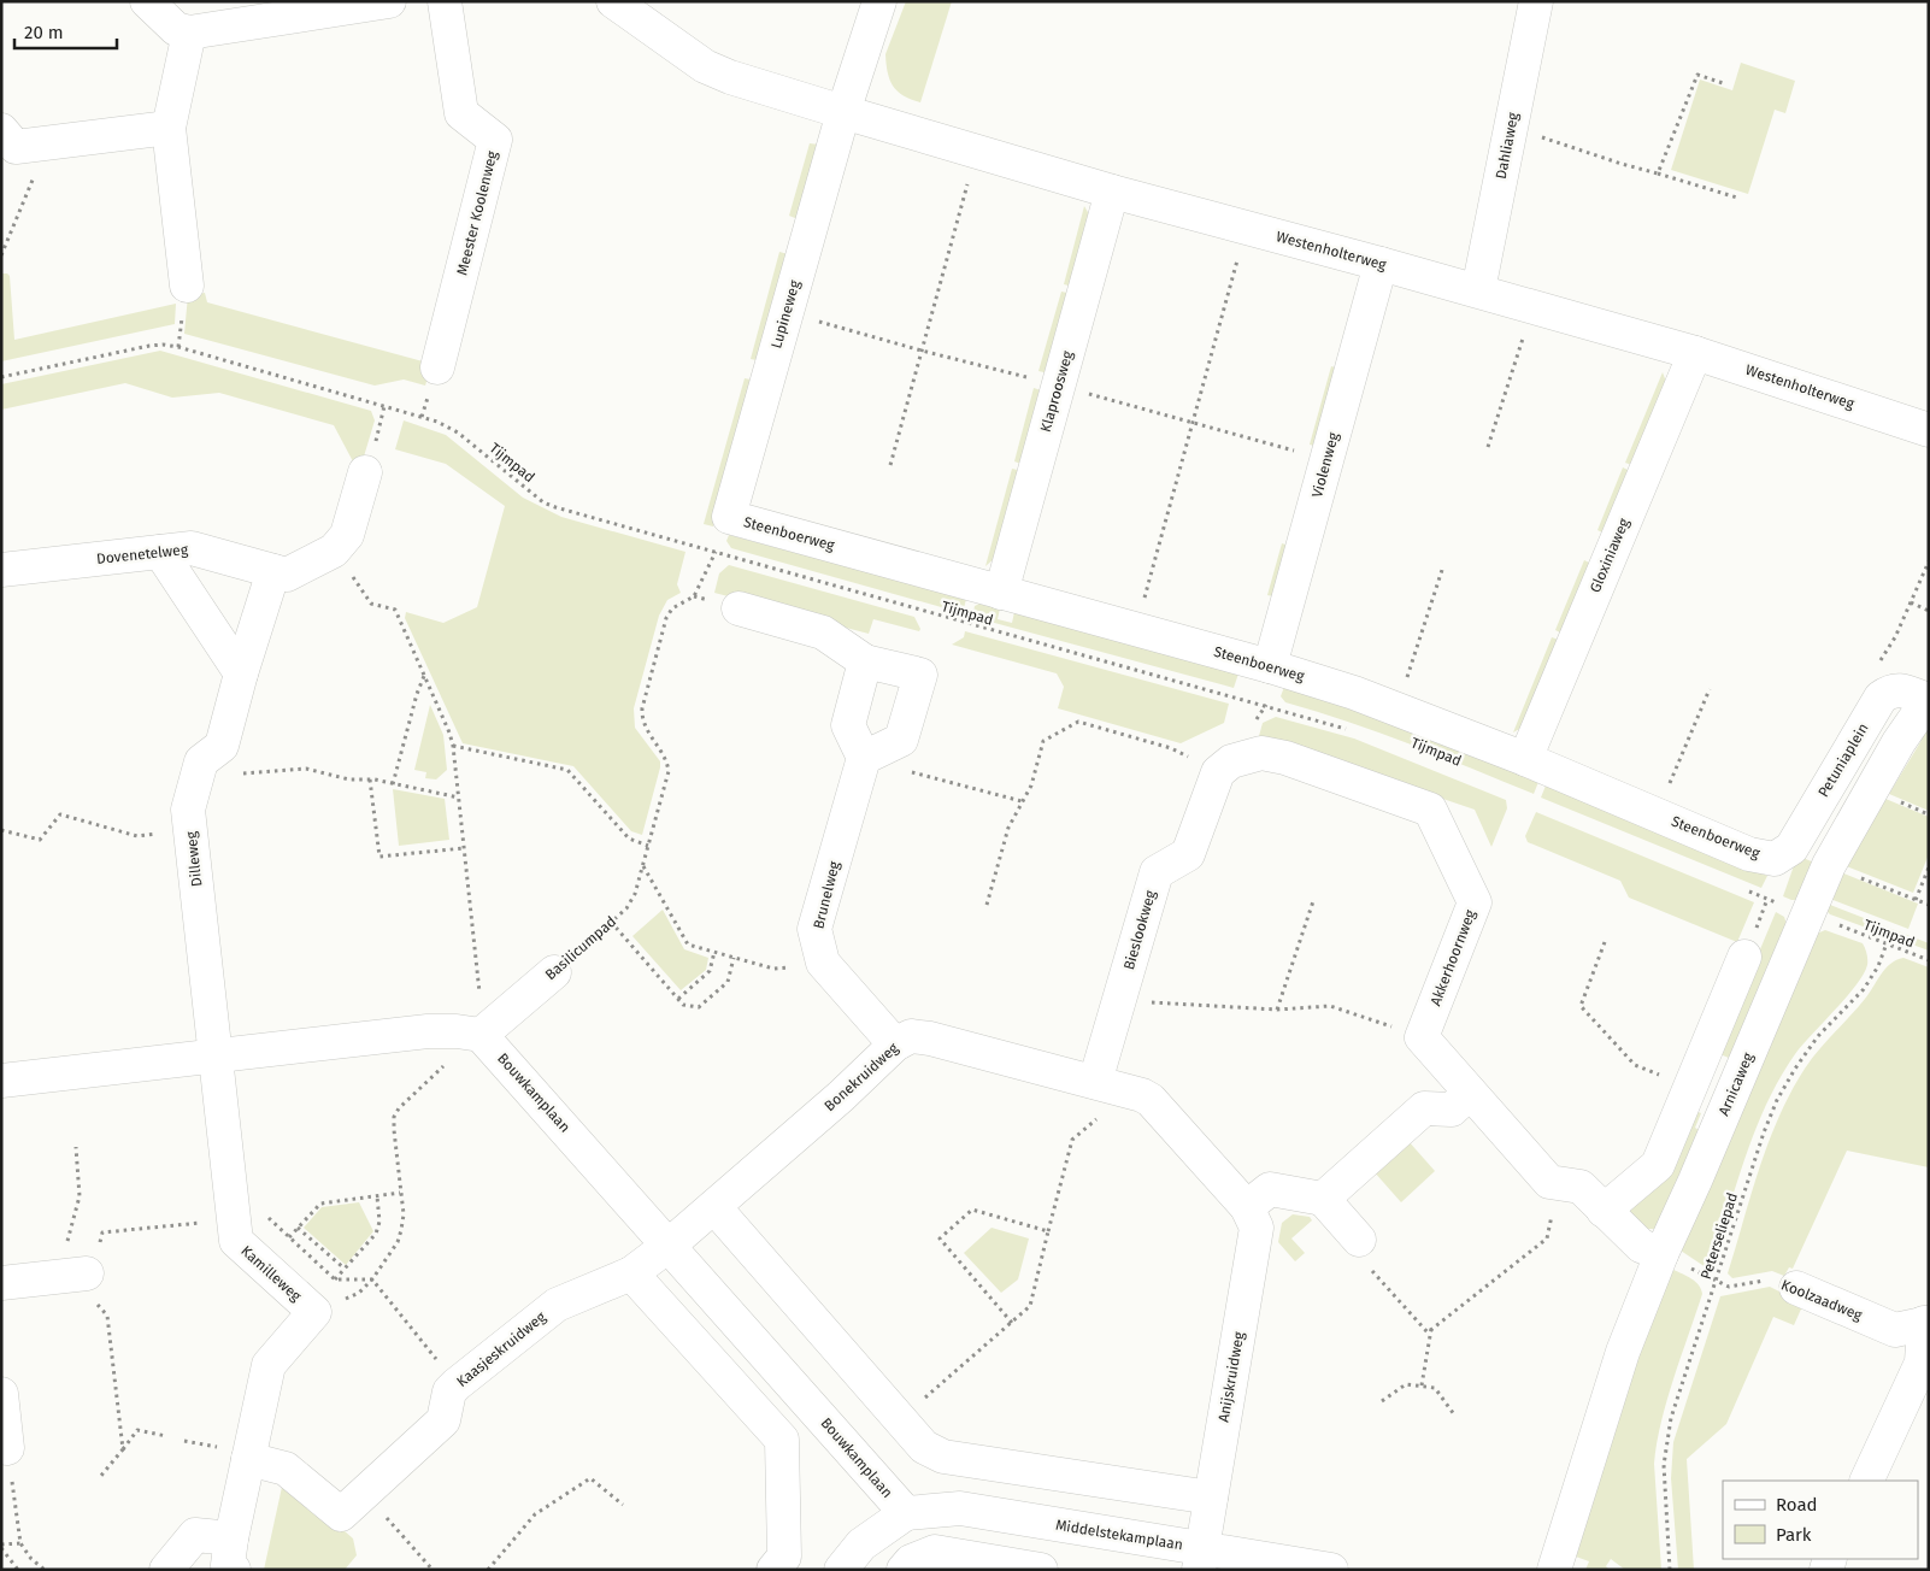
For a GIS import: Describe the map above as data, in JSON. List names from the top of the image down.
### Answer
{
  "streets": {
    "street": [
      "Dahliaweg",
      "Meester Koolenweg",
      "Westenholterweg",
      "Lupineweg",
      "Klaproosweg",
      "Violenweg",
      "Steenboerweg",
      "Dovenetelweg",
      "Gloxiniaweg",
      "Petuniaplein",
      "Dilleweg",
      "Brunelweg",
      "Bieslookweg",
      "Basilicumpad",
      "Akkerhoornweg",
      "Bonekruidweg",
      "Arnicaweg",
      "Bouwkamplaan",
      "Kamilleweg",
      "Koolzaadweg",
      "Kaasjeskruidweg",
      "Anijskruidweg",
      "Middelstekamplaan"
    ],
    "path": ["Tijmpad", "Peterseliepad"]
  },
  "crossings": [
    ["Dahliaweg", "Westenholterweg"],
    ["Westenholterweg", "Lupineweg"],
    ["Westenholterweg", "Klaproosweg"],
    ["Westenholterweg", "Violenweg"],
    ["Westenholterweg", "Gloxiniaweg"],
    ["Lupineweg", "Steenboerweg"],
    ["Lupineweg", "Basilicumpad"],
    ["Klaproosweg", "Steenboerweg"],
    ["Tijmpad", "Petuniaplein"],
    ["Tijmpad", "Basilicumpad"],
    ["Tijmpad", "Arnicaweg"],
    ["Tijmpad", "Peterseliepad"],
    ["Violenweg", "Steenboerweg"],
    ["Steenboerweg", "Gloxiniaweg"],
    ["Steenboerweg", "Petuniaplein"],
    ["Steenboerweg", "Basilicumpad"],
    ["Dovenetelweg", "Dilleweg"],
    ["Petuniaplein", "Arnicaweg"],
    ["Dilleweg", "Kamilleweg"],
    ["Brunelweg", "Bonekruidweg"],
    ["Bieslookweg", "Akkerhoornweg"],
    ["Bieslookweg", "Bonekruidweg"],
    ["Bieslookweg", "Anijskruidweg"],
    ["Basilicumpad", "Bouwkamplaan"],
    ["Bonekruidweg", "Bouwkamplaan"],
    ["Bonekruidweg", "Kaasjeskruidweg"],
    ["Bonekruidweg", "Anijskruidweg"],
    ["Bouwkamplaan", "Kaasjeskruidweg"],
    ["Bouwkamplaan", "Middelstekamplaan"],
    ["Peterseliepad", "Koolzaadweg"],
    ["Kamilleweg", "Kaasjeskruidweg"],
    ["Anijskruidweg", "Middelstekamplaan"]
  ],
  "legend": ["Road", "Park"],
  "scale_bar": "20 m"
}
